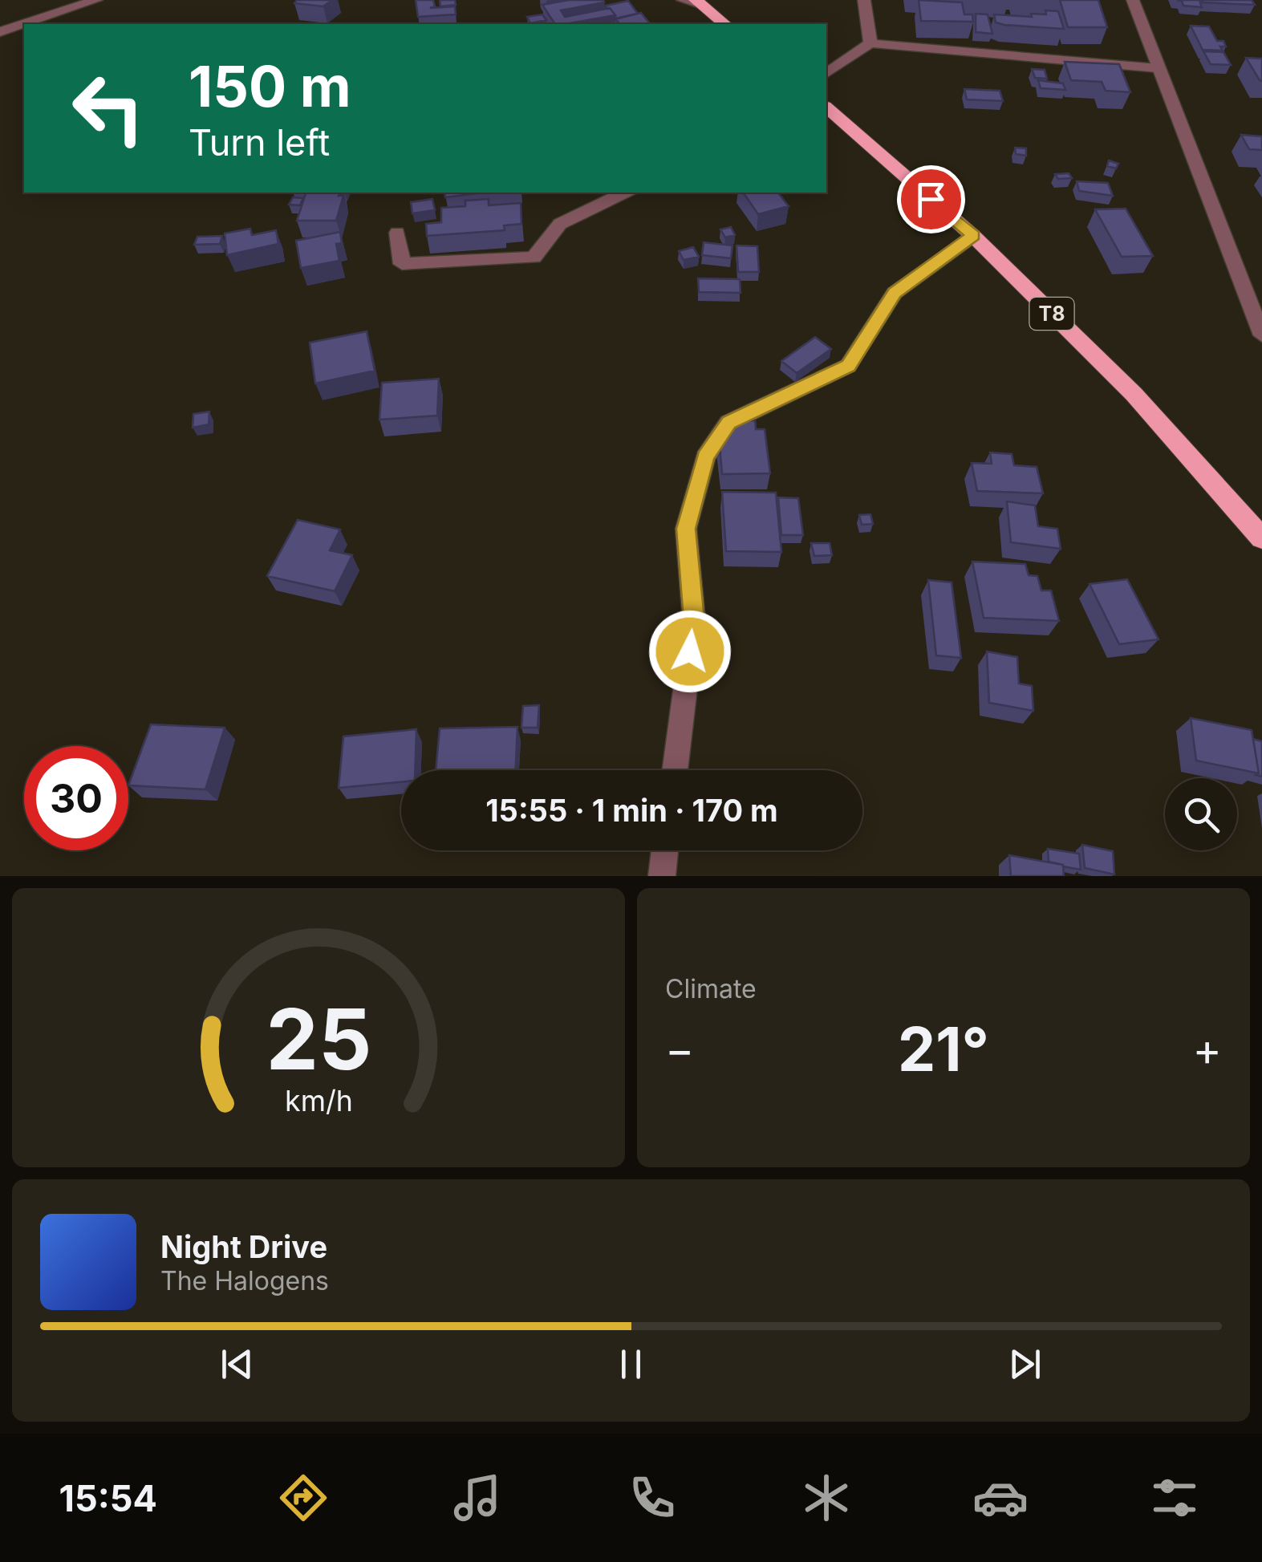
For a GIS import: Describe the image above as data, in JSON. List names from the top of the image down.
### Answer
{
  "streets": {
    "highway": ["T8"]
  },
  "page": {
    "turn": ["150 m", "Turn left"],
    "limit": "30",
    "trip": "15:55 · 1 min · 170 m",
    "tile": "Climate",
    "heat": ["−", "21°", "+"],
    "song": ["Night Drive", "The Halogens"],
    "tabs": "15:54",
    "gauge": ["25", "km/h"]
  }
}
